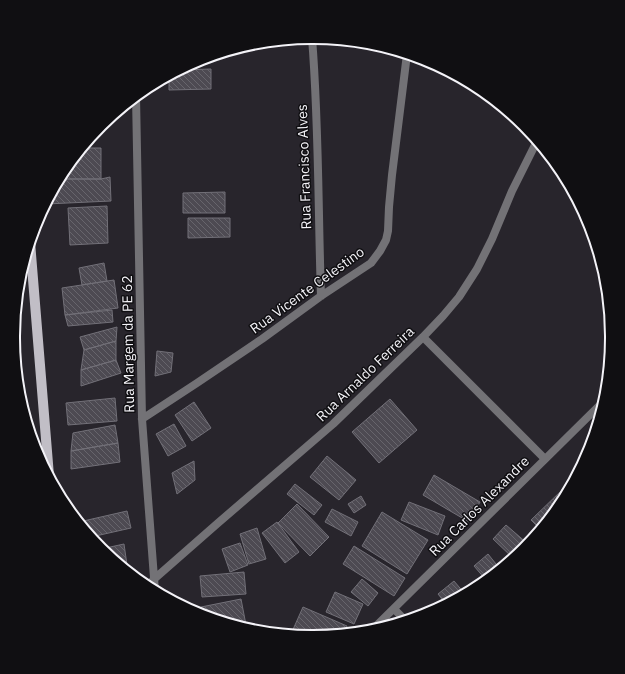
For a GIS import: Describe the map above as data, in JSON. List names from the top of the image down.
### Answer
{
  "streets": {
    "street": [
      "Rua Francisco Alves",
      "Rua Vicente Celestino",
      "Rua Margem da PE 62",
      "Rua Arnaldo Ferreira",
      "Rua Carlos Alexandre"
    ]
  },
  "crossings": [
    ["Rua Francisco Alves", "Rua Vicente Celestino"],
    ["Rua Vicente Celestino", "Rua Margem da PE 62"],
    ["Rua Margem da PE 62", "Rua Arnaldo Ferreira"]
  ]
}
